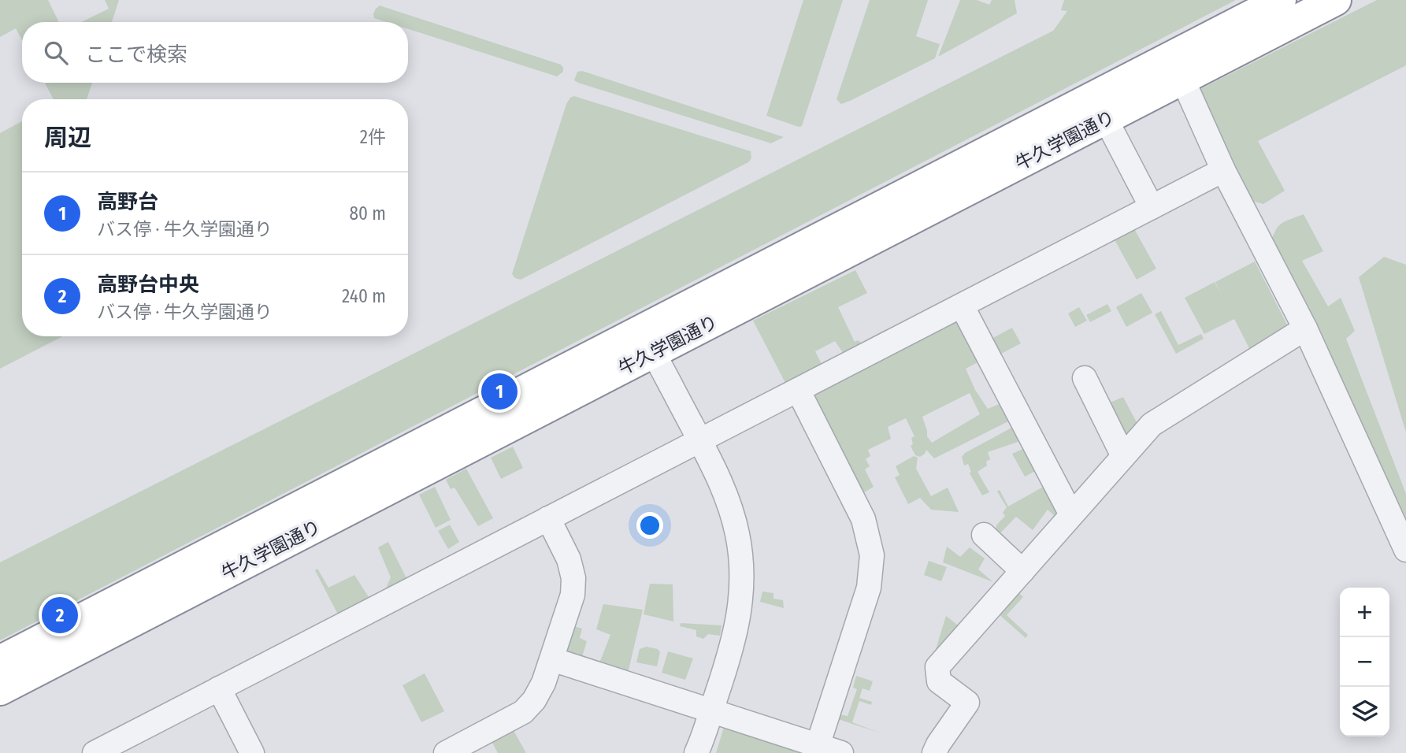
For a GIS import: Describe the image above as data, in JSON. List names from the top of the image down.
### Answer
{
  "streets": {
    "highway": ["牛久学園通り"]
  },
  "page": {
    "search": "ここで検索",
    "heading": ["周辺", "2件"],
    "list": [
      {
        "mark": "1",
        "name": "高野台",
        "note": "バス停 · 牛久学園通り",
        "value": "80 m"
      },
      {
        "mark": "2",
        "name": "高野台中央",
        "note": "バス停 · 牛久学園通り",
        "value": "240 m"
      }
    ],
    "pins": ["1", "2"],
    "map_buttons": ["+", "−"]
  }
}
